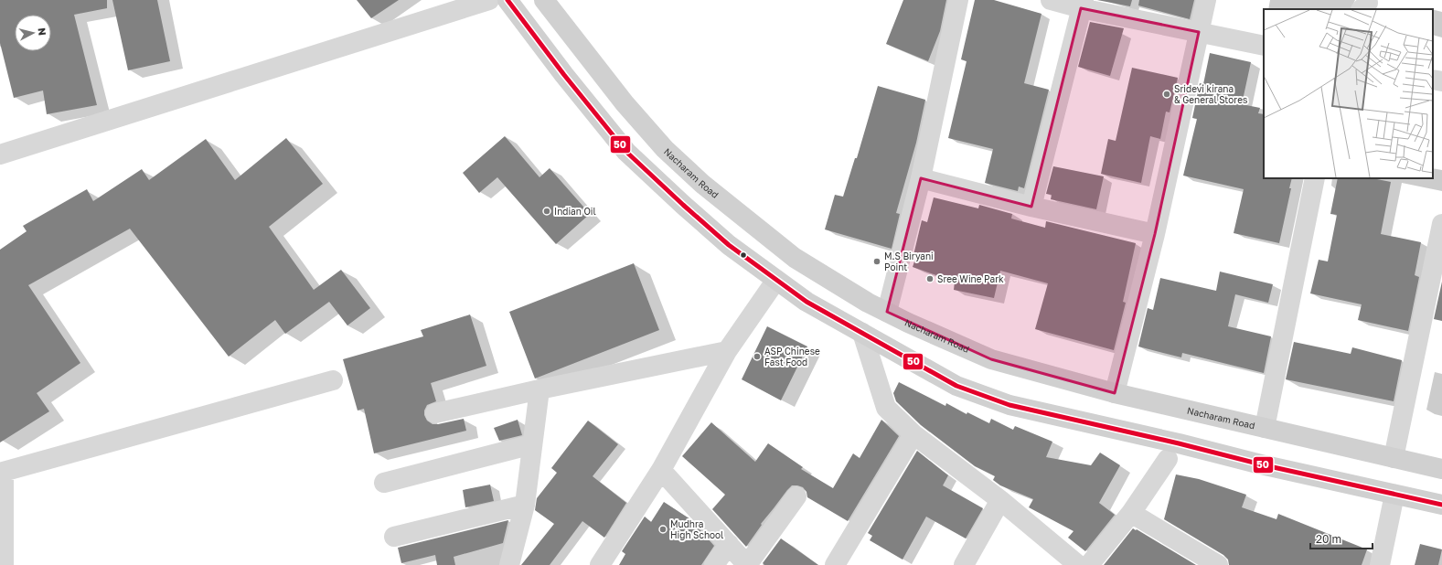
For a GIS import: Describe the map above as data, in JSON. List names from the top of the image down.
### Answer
{
  "streets": {
    "main road": ["Nacharam Road"]
  },
  "places": [
    "Sridevi kirana & General Stores",
    "Indian Oil",
    "M.S Biryani Point",
    "Sree Wine Park",
    "ASP Chinese Fast Food",
    "Mudhra High School"
  ],
  "lines": ["transit line 50"],
  "scale_bar": "20 m",
  "north": "right"
}
